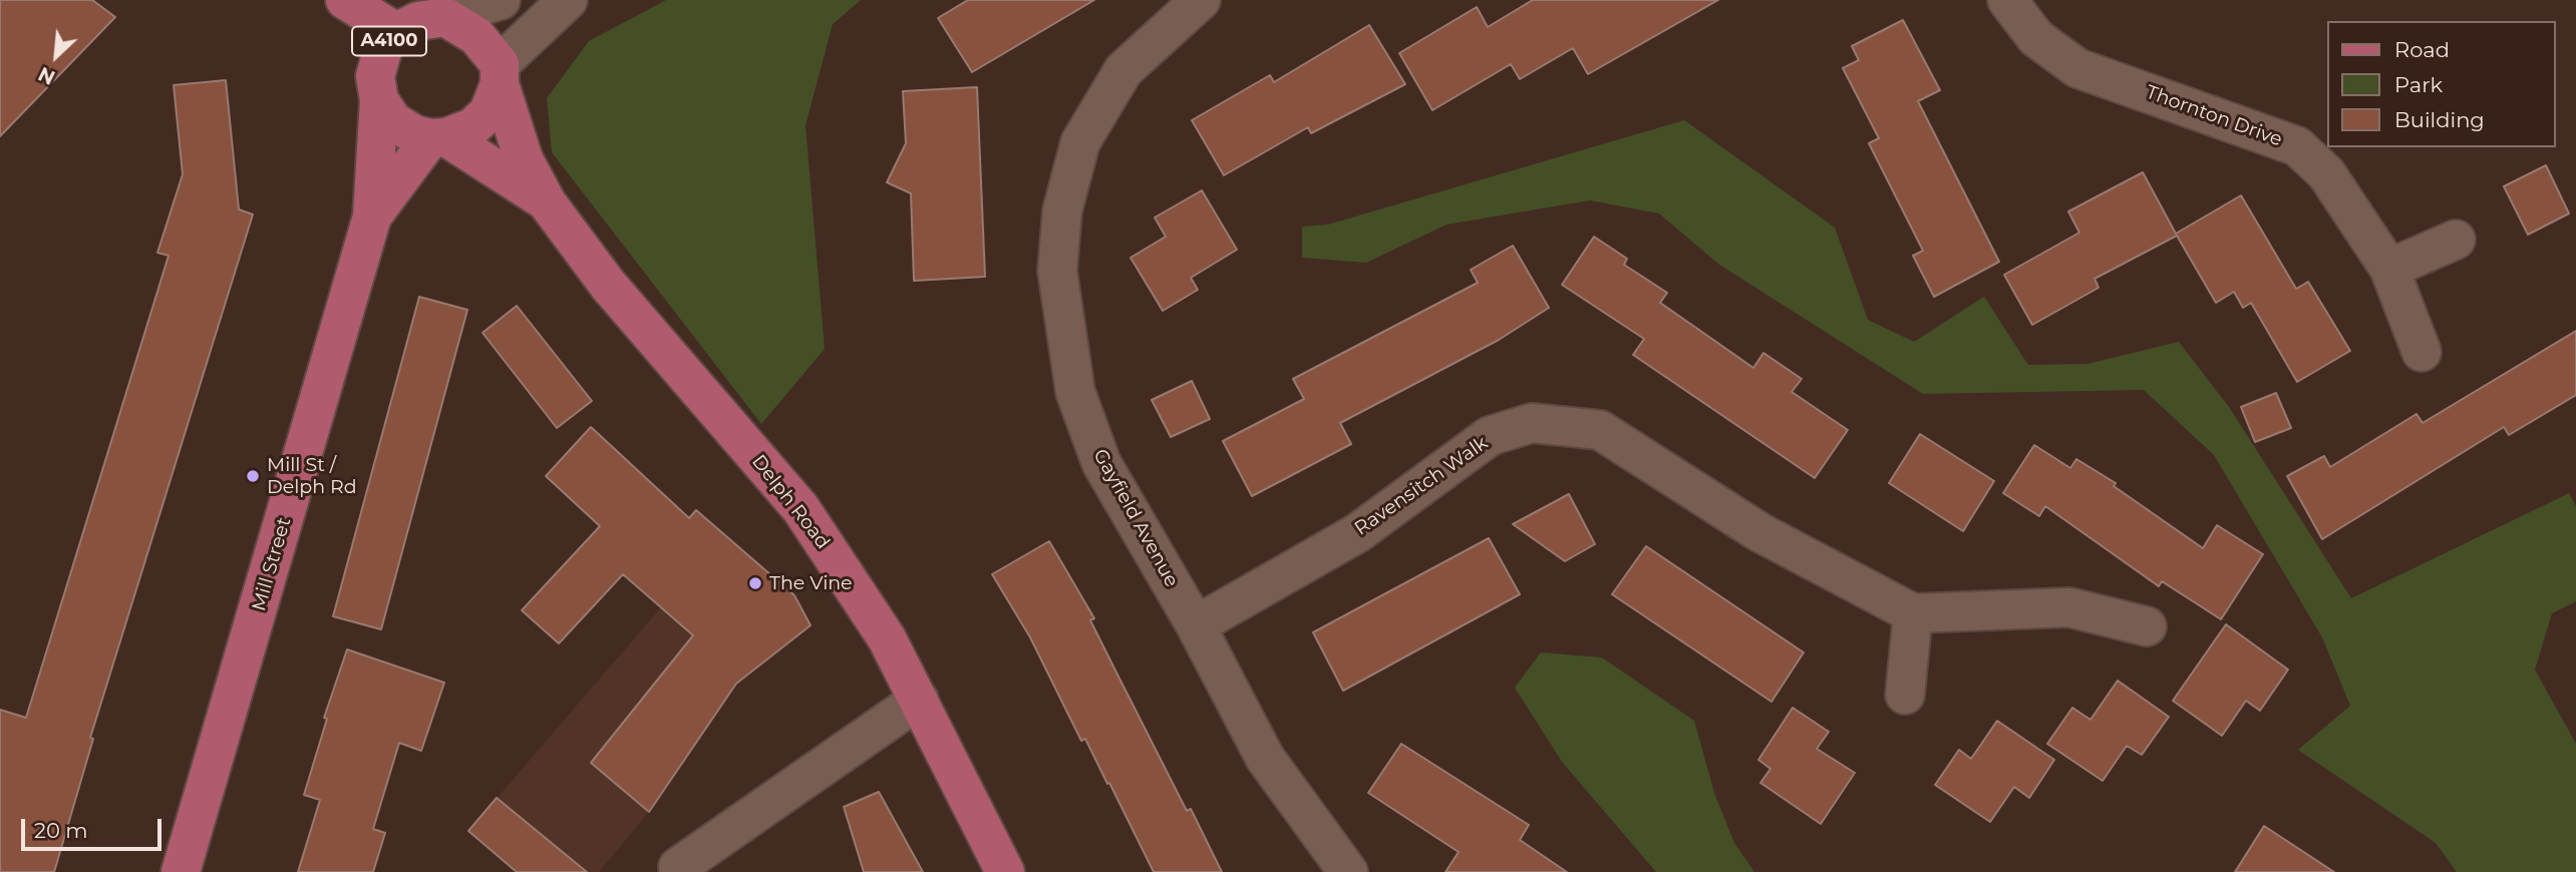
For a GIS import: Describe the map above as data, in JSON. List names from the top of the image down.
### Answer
{
  "streets": {
    "main road": ["A4100", "Delph Road", "Mill Street"],
    "street": ["Thornton Drive", "Ravensitch Walk", "Gayfield Avenue"]
  },
  "crossings": [
    ["A4100", "Delph Road"],
    ["A4100", "Mill Street"],
    ["Ravensitch Walk", "Gayfield Avenue"],
    ["Delph Road", "Mill Street"]
  ],
  "places": ["Mill St / Delph Rd", "The Vine"],
  "legend": ["Road", "Park", "Building"],
  "scale_bar": "20 m",
  "north": "bottom left"
}
